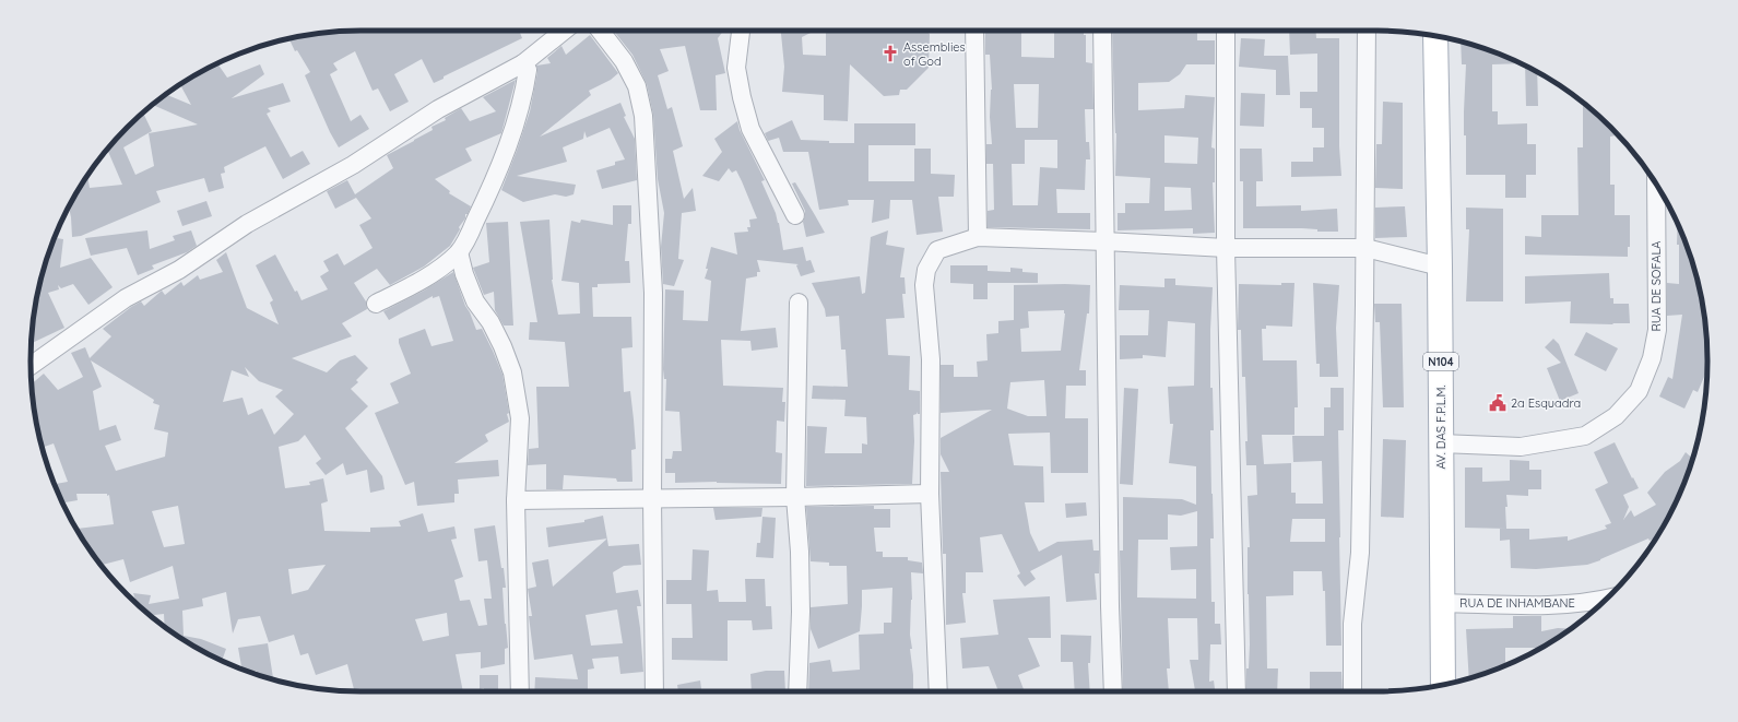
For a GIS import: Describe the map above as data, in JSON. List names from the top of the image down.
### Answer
{
  "streets": {
    "main road": ["N104", "AV. DAS F.P.L.M."],
    "street": ["RUA DE SOFALA", "RUA DE INHAMBANE"]
  },
  "crossings": [
    ["RUA DE SOFALA", "AV. DAS F.P.L.M."],
    ["AV. DAS F.P.L.M.", "RUA DE INHAMBANE"]
  ],
  "places": {
    "church": ["Assemblies of God"],
    "public building": ["2a Esquadra"]
  }
}
